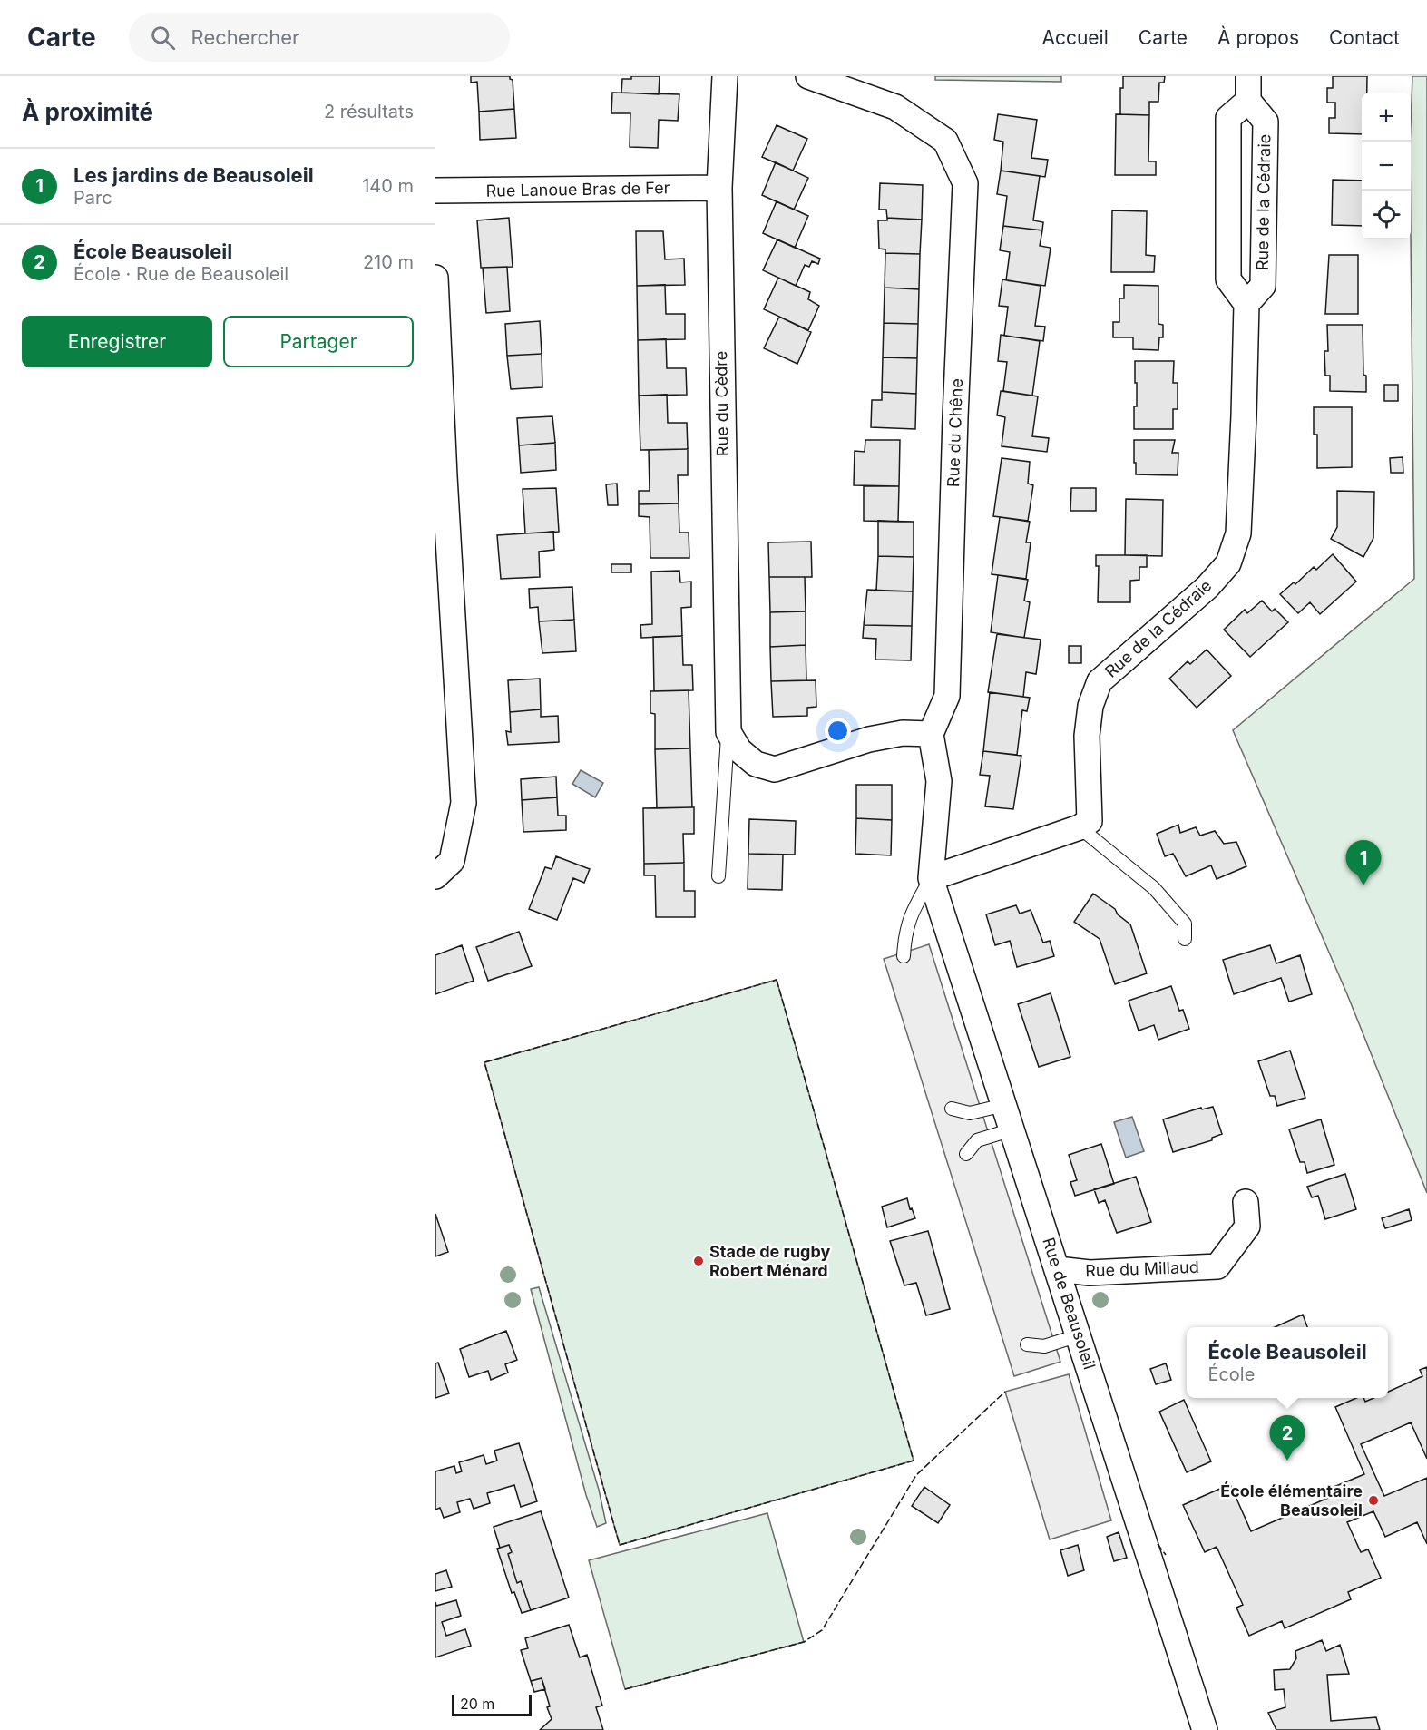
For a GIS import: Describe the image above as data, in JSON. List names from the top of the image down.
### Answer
{
  "streets": {
    "street": [
      "Rue Lanoue Bras de Fer",
      "Rue de la Cédraie",
      "Rue du Cèdre",
      "Rue du Chêne",
      "Rue du Millaud",
      "Rue de Beausoleil"
    ]
  },
  "crossings": [
    ["Rue Lanoue Bras de Fer", "Rue du Cèdre"],
    ["Rue du Millaud", "Rue de Beausoleil"]
  ],
  "places": ["Stade de rugby Robert Ménard", "École élémentaire Beausoleil"],
  "scale_bar": "20 m",
  "page": {
    "header": "Carte",
    "search": "Rechercher",
    "nav": [
      "Accueil",
      "Carte",
      "À propos",
      "Contact"
    ],
    "heading": ["À proximité", "2 résultats"],
    "map_buttons": ["+", "−"],
    "list": [
      {
        "mark": "1",
        "name": "Les jardins de Beausoleil",
        "note": "Parc",
        "value": "140 m"
      },
      {
        "mark": "2",
        "name": "École Beausoleil",
        "note": "École · Rue de Beausoleil",
        "value": "210 m"
      }
    ],
    "buttons": ["Enregistrer", "Partager"],
    "pins": ["1", "2"],
    "popup": ["École Beausoleil", "École"],
    "scale": "20 m"
  }
}
